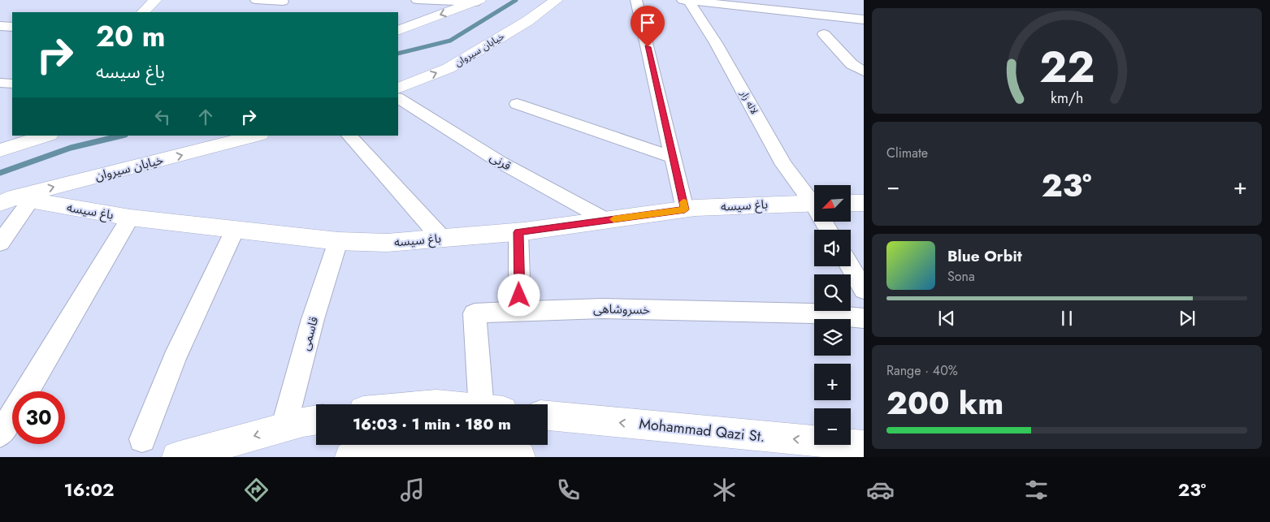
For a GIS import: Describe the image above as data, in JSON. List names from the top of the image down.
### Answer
{
  "streets": {
    "street": [
      "خیابان سیروان",
      "لاله زار",
      "قرنی",
      "باغ سیسه",
      "خسروشاهی",
      "قاسمی",
      "Mohammad Qazi St."
    ]
  },
  "crossings": [
    ["خیابان سیروان", "باغ سیسه"],
    ["قرنی", "باغ سیسه"],
    ["باغ سیسه", "قاسمی"]
  ],
  "one_way": ["Mohammad Qazi St."],
  "north": "bottom left",
  "page": {
    "turn": ["20 m", "باغ سیسه"],
    "tile": [
      "Climate",
      ["Range · 40%", "200 km"]
    ],
    "heat": ["−", "23°", "+"],
    "map_buttons": ["+", "−"],
    "song": ["Blue Orbit", "Sona"],
    "limit": "30",
    "trip": "16:03 · 1 min · 180 m",
    "tabs": ["16:02", "23°"],
    "gauge": ["22", "km/h"]
  }
}
